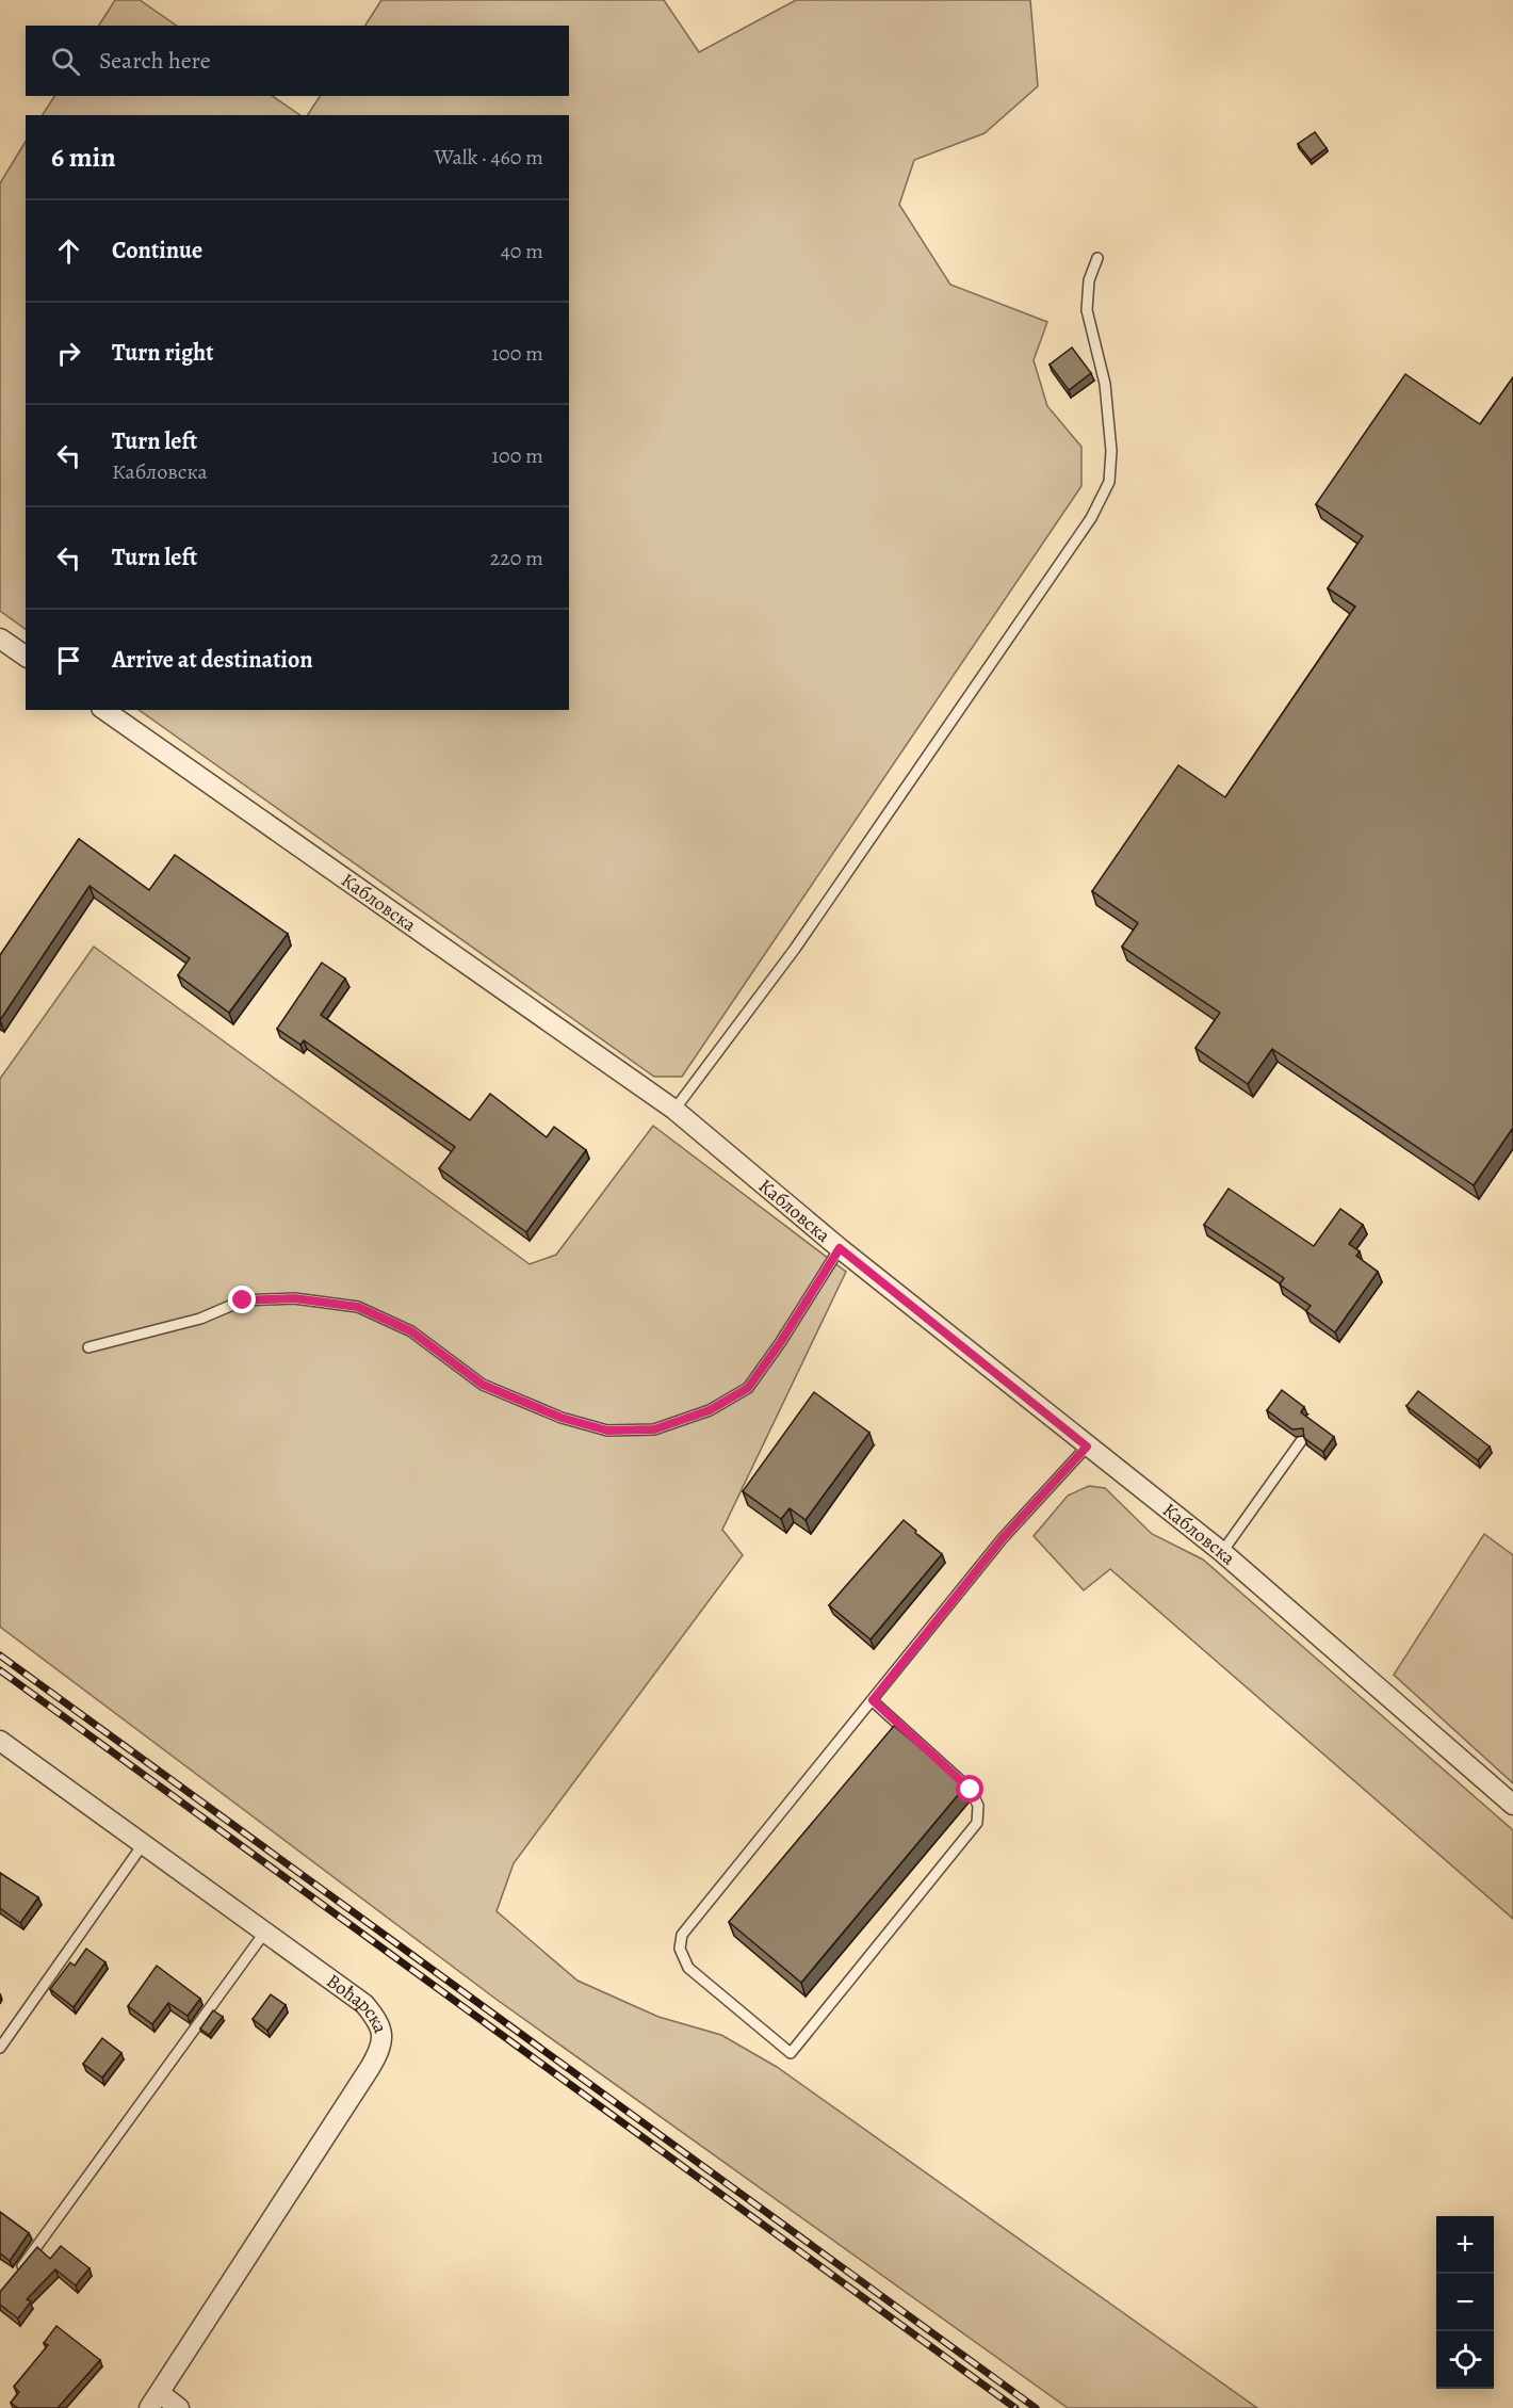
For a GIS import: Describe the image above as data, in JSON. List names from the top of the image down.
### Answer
{
  "streets": {
    "street": ["Кабловска", "Воћарска"]
  },
  "page": {
    "search": "Search here",
    "heading": ["6 min", "Walk · 460 m"],
    "list": [
      ["Continue", "40 m"],
      ["Turn right", "100 m"],
      ["Turn left", "Кабловска", "100 m"],
      ["Turn left", "220 m"],
      "Arrive at destination"
    ],
    "map_buttons": ["+", "−"]
  }
}
